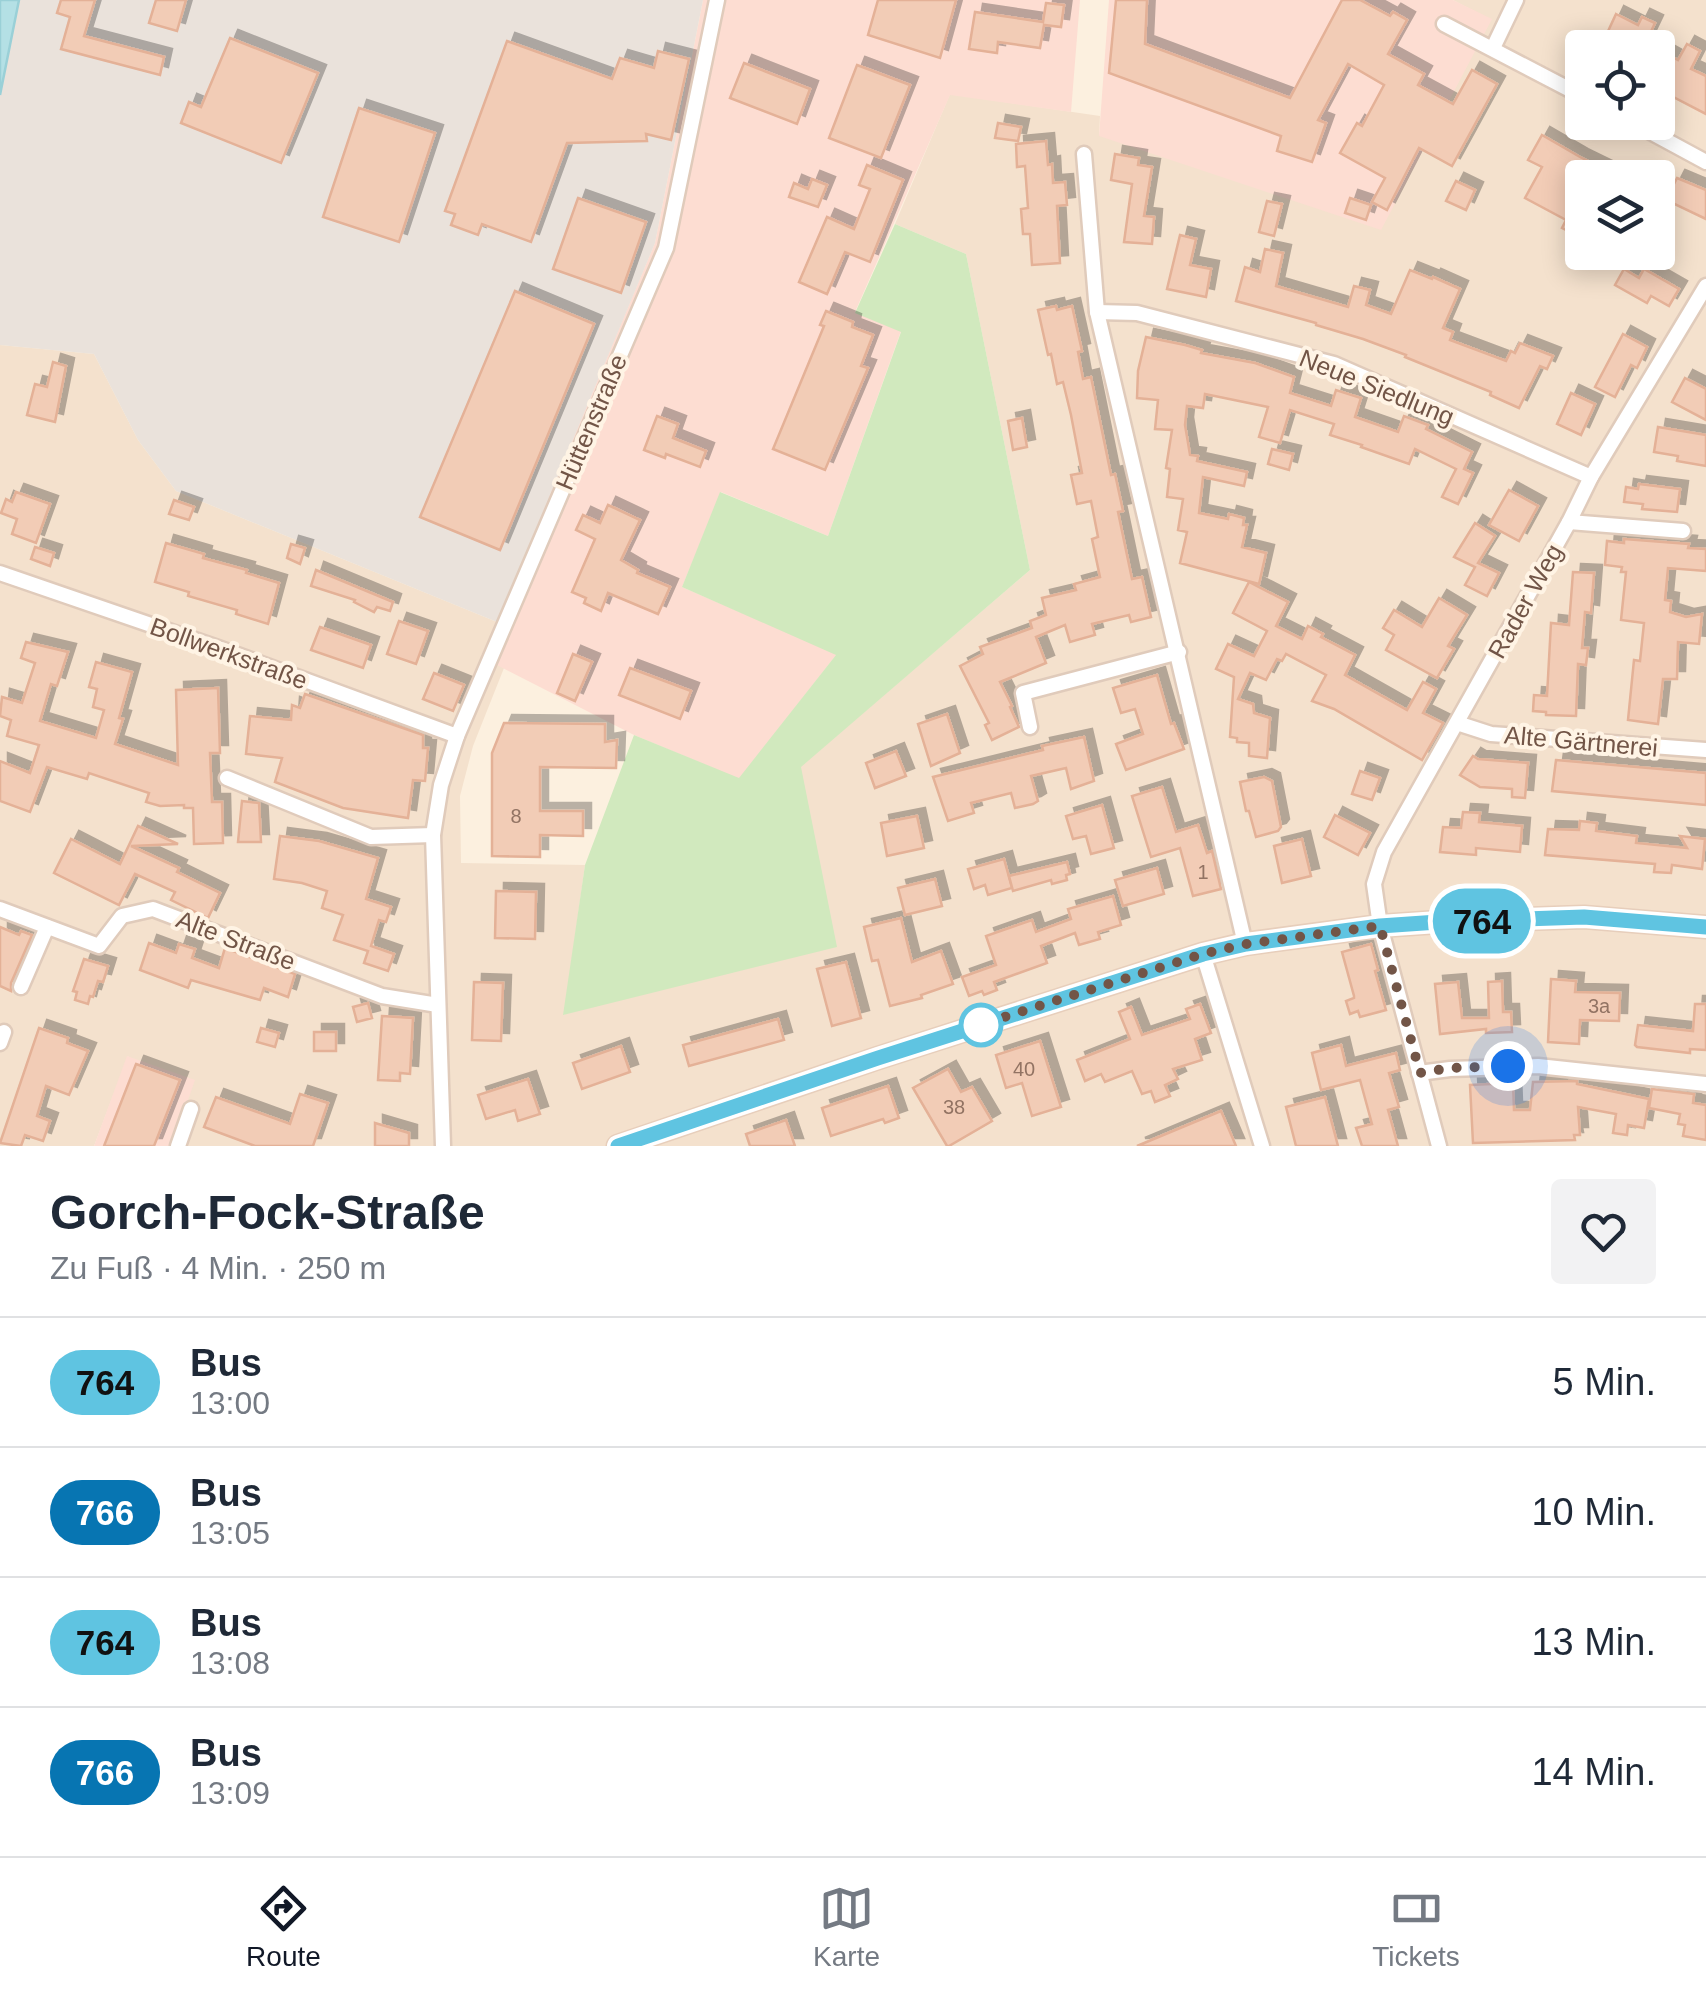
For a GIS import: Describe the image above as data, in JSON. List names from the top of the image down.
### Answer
{
  "streets": {
    "street": [
      "Neue Siedlung",
      "Hüttenstraße",
      "Rader Weg",
      "Bollwerkstraße",
      "Alte Gärtnerei",
      "Alte Straße"
    ]
  },
  "crossings": [
    ["Neue Siedlung", "Rader Weg"],
    ["Hüttenstraße", "Bollwerkstraße"],
    ["Hüttenstraße", "Alte Straße"],
    ["Rader Weg", "Alte Gärtnerei"]
  ],
  "lines": ["bus line 764"],
  "house_numbers": [
    "8",
    "1",
    "3a",
    "40",
    "38"
  ],
  "page": {
    "on_map": "764",
    "heading": ["Gorch-Fock-Straße", "Zu Fuß · 4 Min. · 250 m"],
    "list": [
      {
        "mark": "764",
        "name": "Bus",
        "note": "13:00",
        "value": "5 Min."
      },
      {
        "mark": "766",
        "name": "Bus",
        "note": "13:05",
        "value": "10 Min."
      },
      {
        "mark": "764",
        "name": "Bus",
        "note": "13:08",
        "value": "13 Min."
      },
      {
        "mark": "766",
        "name": "Bus",
        "note": "13:09",
        "value": "14 Min."
      }
    ],
    "tabs": ["Route", "Karte", "Tickets"]
  }
}
